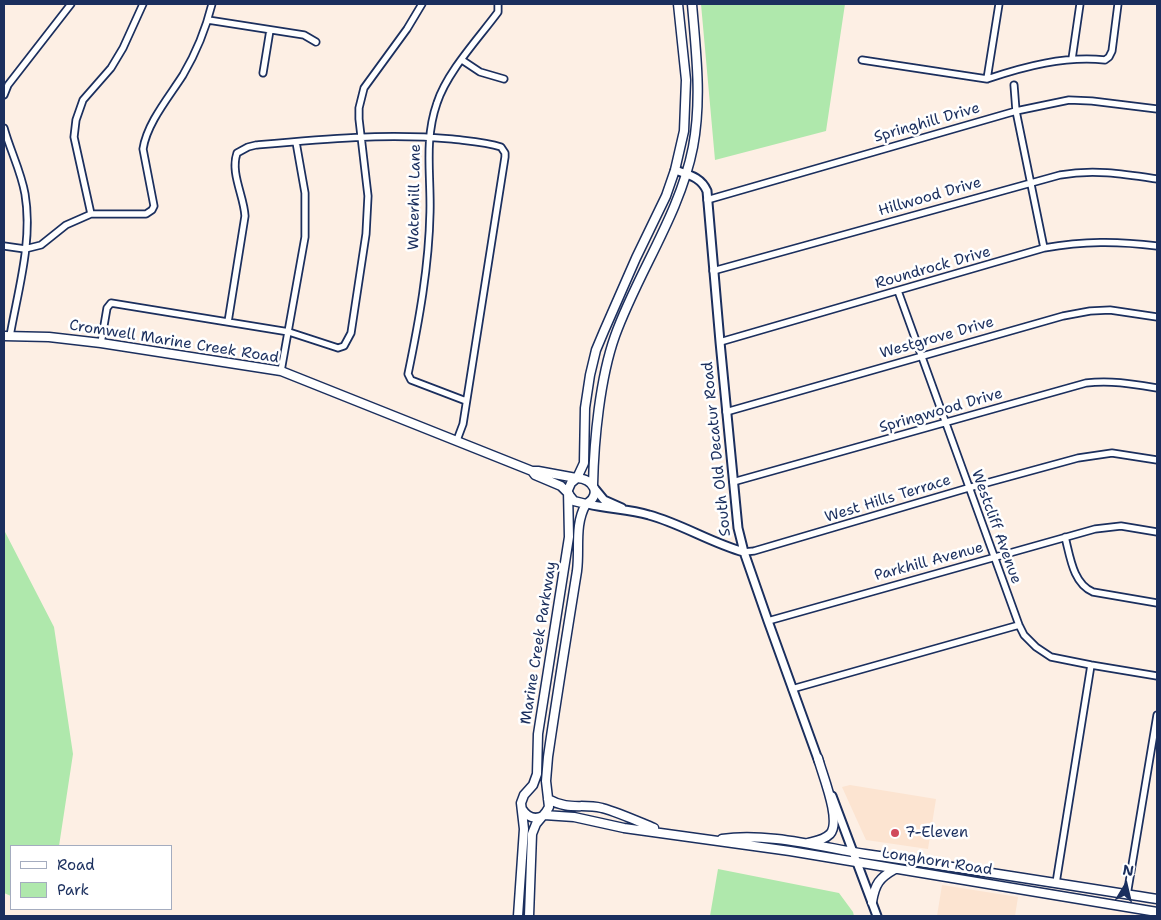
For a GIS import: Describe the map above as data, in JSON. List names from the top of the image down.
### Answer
{
  "streets": {
    "main road": ["Cromwell Marine Creek Road", "Marine Creek Parkway", "Longhorn Road"],
    "street": [
      "Springhill Drive",
      "Waterhill Lane",
      "Hillwood Drive",
      "Roundrock Drive",
      "Westgrove Drive",
      "Springwood Drive",
      "South Old Decatur Road",
      "West Hills Terrace",
      "Westcliff Avenue",
      "Parkhill Avenue"
    ]
  },
  "crossings": [
    ["Springhill Drive", "South Old Decatur Road"],
    ["Hillwood Drive", "South Old Decatur Road"],
    ["Roundrock Drive", "South Old Decatur Road"],
    ["Roundrock Drive", "Westcliff Avenue"],
    ["Westgrove Drive", "South Old Decatur Road"],
    ["Westgrove Drive", "Westcliff Avenue"],
    ["Cromwell Marine Creek Road", "Marine Creek Parkway"],
    ["Springwood Drive", "South Old Decatur Road"],
    ["Springwood Drive", "Westcliff Avenue"],
    ["South Old Decatur Road", "West Hills Terrace"],
    ["South Old Decatur Road", "Parkhill Avenue"],
    ["South Old Decatur Road", "Longhorn Road"],
    ["West Hills Terrace", "Westcliff Avenue"],
    ["Westcliff Avenue", "Parkhill Avenue"],
    ["Marine Creek Parkway", "Longhorn Road"]
  ],
  "places": ["7-Eleven"],
  "legend": ["Road", "Park"],
  "north": "top"
}
